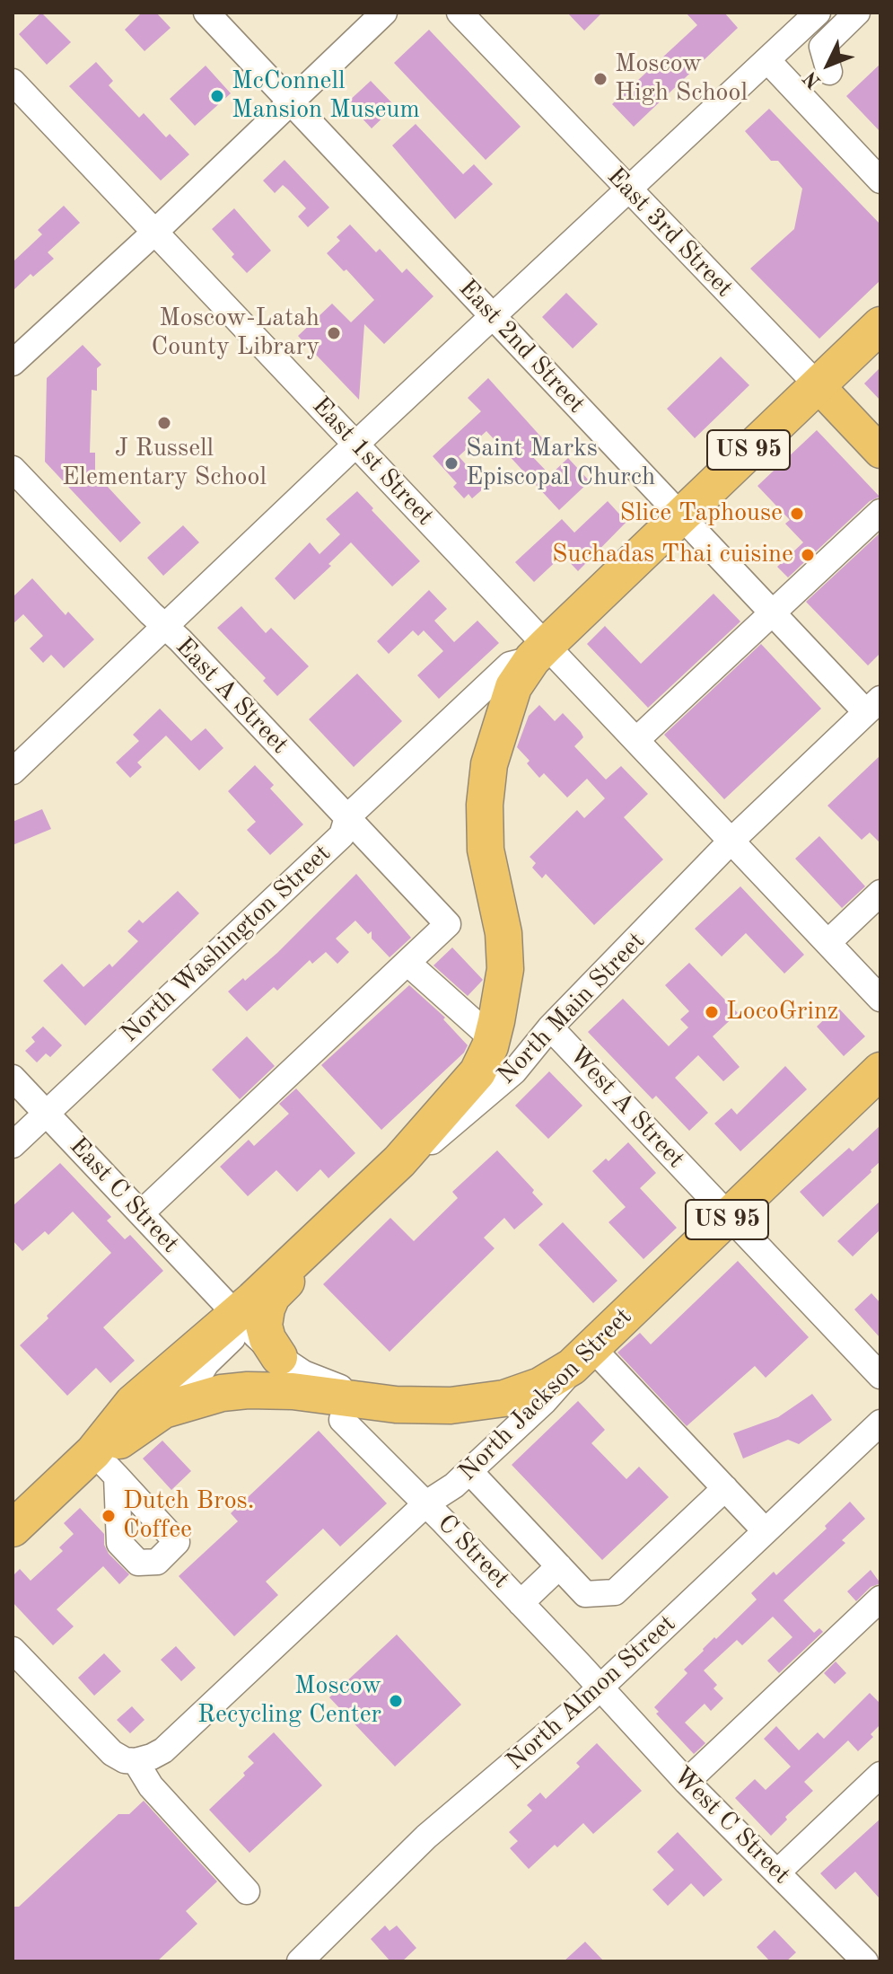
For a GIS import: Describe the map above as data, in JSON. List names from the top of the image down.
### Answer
{
  "streets": {
    "highway": ["US 95", "North Main Street", "North Jackson Street"],
    "main road": ["East 3rd Street"],
    "street": [
      "East 2nd Street",
      "East 1st Street",
      "East A Street",
      "North Washington Street",
      "West A Street",
      "East C Street",
      "C Street",
      "North Almon Street",
      "West C Street"
    ]
  },
  "crossings": [
    ["East 3rd Street", "US 95"],
    ["East 2nd Street", "US 95"],
    ["East 2nd Street", "North Main Street"],
    ["US 95", "East 1st Street"],
    ["US 95", "North Washington Street"],
    ["US 95", "North Main Street"],
    ["East 1st Street", "North Washington Street"],
    ["East 1st Street", "North Main Street"],
    ["East A Street", "North Washington Street"],
    ["North Washington Street", "North Main Street"],
    ["North Washington Street", "East C Street"],
    ["North Main Street", "West A Street"],
    ["North Main Street", "East C Street"],
    ["North Main Street", "North Jackson Street"],
    ["West A Street", "North Jackson Street"],
    ["North Jackson Street", "C Street"],
    ["C Street", "North Almon Street"],
    ["C Street", "West C Street"],
    ["North Almon Street", "West C Street"]
  ],
  "places": [
    "Moscow High School",
    "McConnell Mansion Museum",
    "Moscow-Latah County Library",
    "J Russell Elementary School",
    "Saint Marks Episcopal Church",
    "Slice Taphouse",
    "Suchadas Thai cuisine",
    "LocoGrinz",
    "Dutch Bros. Coffee",
    "Moscow Recycling Center"
  ],
  "north": "bottom left"
}
